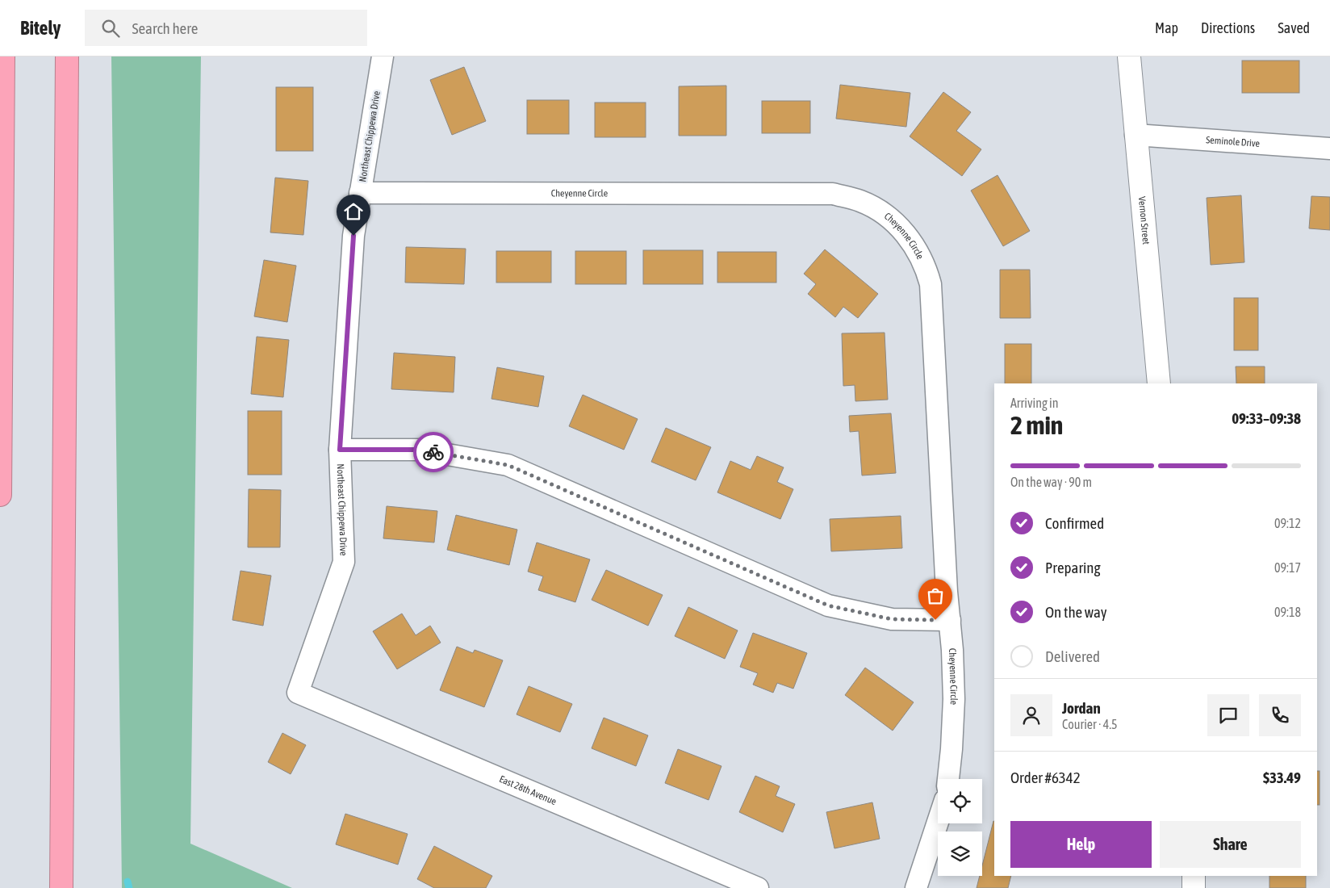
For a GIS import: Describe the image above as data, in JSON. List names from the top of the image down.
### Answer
{
  "streets": {
    "main road": ["Vernon Street"],
    "street": [
      "Northeast Chippewa Drive",
      "Seminole Drive",
      "Cheyenne Circle",
      "East 28th Avenue"
    ]
  },
  "crossings": [
    ["Northeast Chippewa Drive", "Cheyenne Circle"],
    ["Northeast Chippewa Drive", "East 28th Avenue"],
    ["Seminole Drive", "Vernon Street"]
  ],
  "page": {
    "header": "Bitely",
    "search": "Search here",
    "nav": ["Map", "Directions", "Saved"],
    "heading": ["2 min", "Arriving in", "09:33–09:38"],
    "panel": [
      "Jordan",
      "Courier · 4.5",
      "Order #6342",
      "$33.49"
    ],
    "bar": "On the way · 90 m",
    "list": [
      ["Confirmed", "09:12"],
      ["Preparing", "09:17"],
      ["On the way", "09:18"],
      "Delivered"
    ],
    "buttons": ["Help", "Share"]
  }
}
